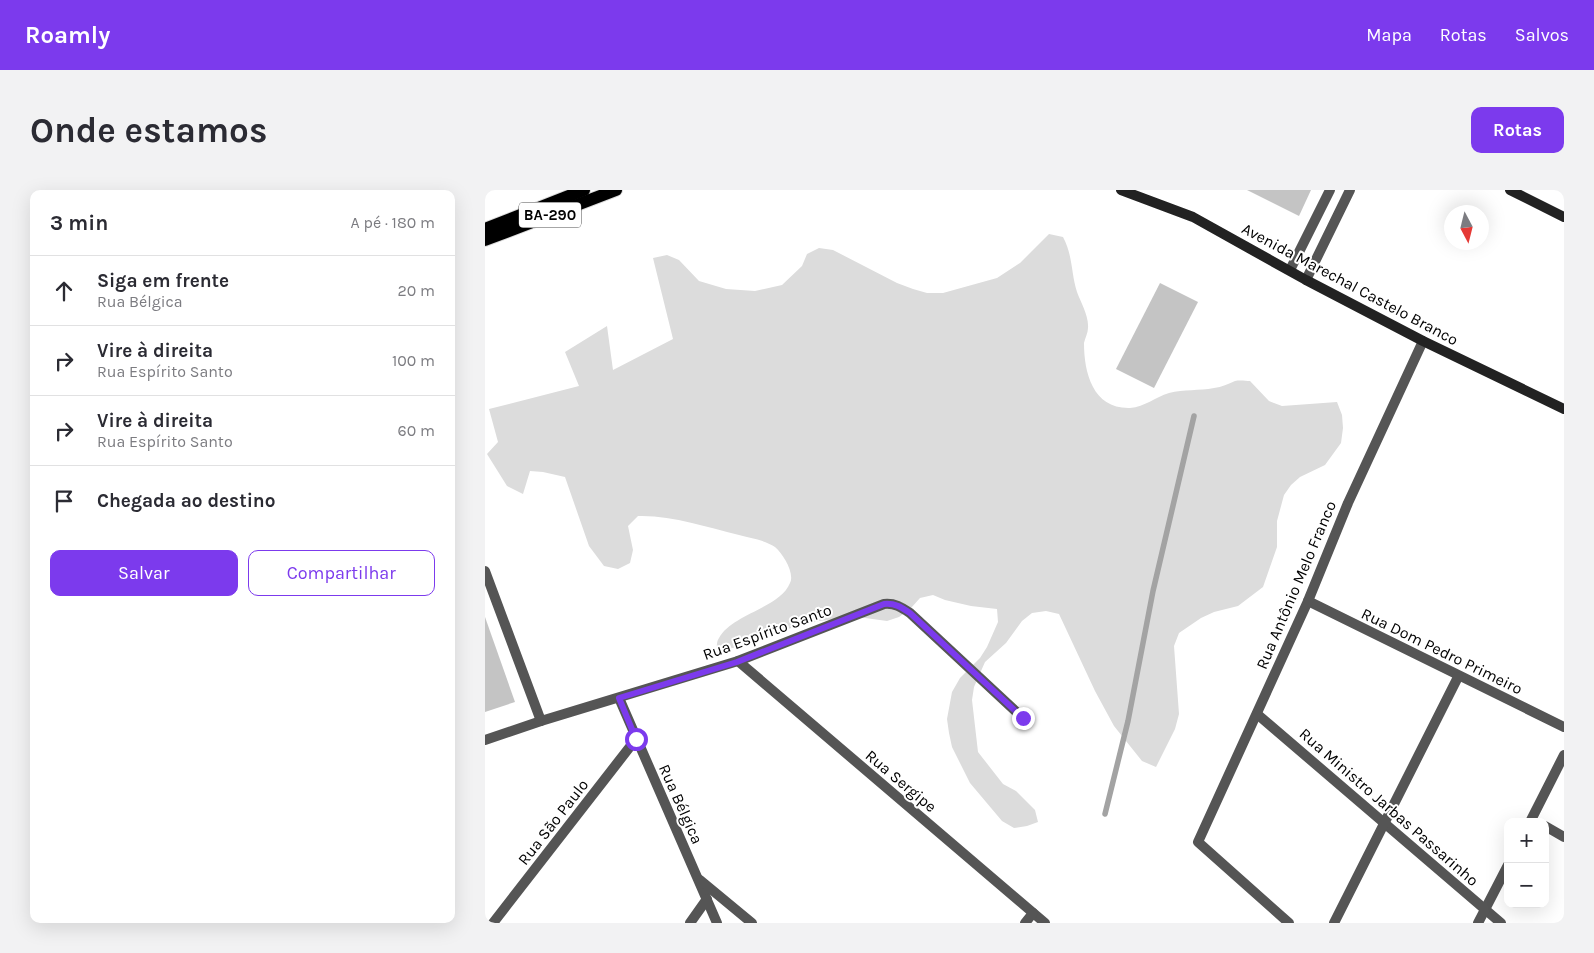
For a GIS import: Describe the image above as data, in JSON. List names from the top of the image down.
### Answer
{
  "streets": {
    "main road": ["BA-290"],
    "street": [
      "Avenida Marechal Castelo Branco",
      "Rua Antônio Melo Franco",
      "Rua Espírito Santo",
      "Rua Dom Pedro Primeiro",
      "Rua Sergipe",
      "Rua Bélgica",
      "Rua Ministro Jarbas Passarinho",
      "Rua São Paulo"
    ]
  },
  "crossings": [
    ["Avenida Marechal Castelo Branco", "Rua Antônio Melo Franco"],
    ["Rua Antônio Melo Franco", "Rua Dom Pedro Primeiro"],
    ["Rua Antônio Melo Franco", "Rua Ministro Jarbas Passarinho"],
    ["Rua Espírito Santo", "Rua Sergipe"],
    ["Rua Espírito Santo", "Rua Bélgica"],
    ["Rua Bélgica", "Rua São Paulo"]
  ],
  "north": "bottom",
  "page": {
    "header": "Roamly",
    "nav": ["Mapa", "Rotas", "Salvos"],
    "buttons": [
      "Rotas",
      ["Salvar", "Compartilhar"]
    ],
    "title": "Onde estamos",
    "heading": ["3 min", "A pé · 180 m"],
    "list": [
      ["Siga em frente", "Rua Bélgica", "20 m"],
      ["Vire à direita", "Rua Espírito Santo", "100 m"],
      ["Vire à direita", "Rua Espírito Santo", "60 m"],
      "Chegada ao destino"
    ],
    "map_buttons": ["+", "−"]
  }
}
